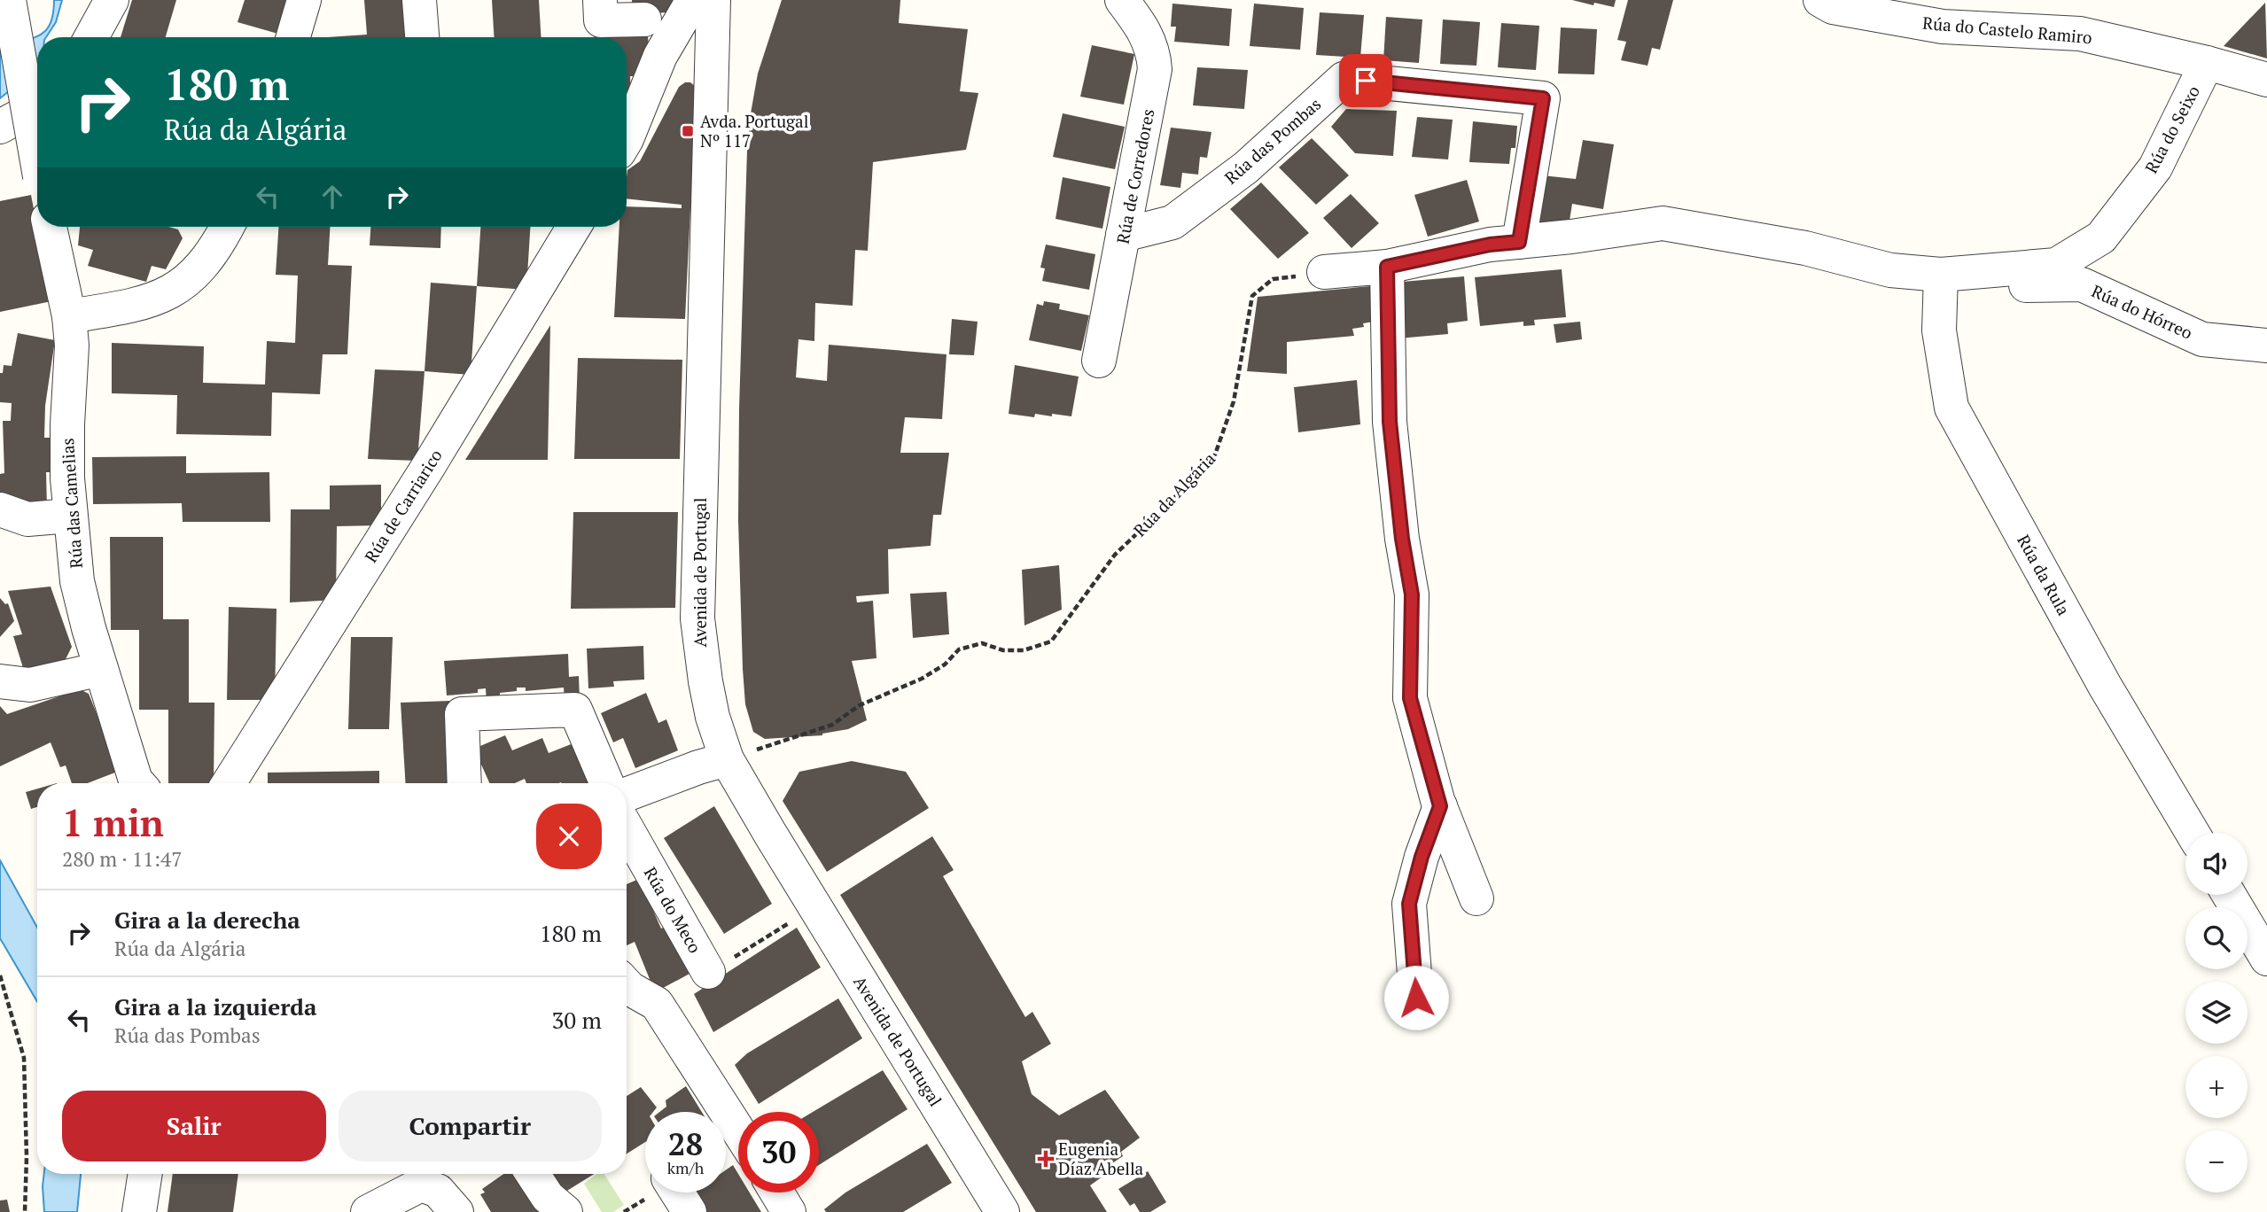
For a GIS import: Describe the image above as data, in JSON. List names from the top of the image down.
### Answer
{
  "streets": {
    "street": [
      "Rúa do Castelo Ramiro",
      "Rúa do Seixo",
      "Rúa das Pombas",
      "Rúa de Corredores",
      "Rúa do Hórreo",
      "Rúa das Camelias",
      "Rúa de Carriarico",
      "Avenida de Portugal",
      "Rúa da Rula",
      "Rúa do Meco"
    ],
    "path": ["Rúa da Algária"]
  },
  "crossings": [
    ["Rúa do Castelo Ramiro", "Rúa do Seixo"],
    ["Rúa do Seixo", "Rúa das Pombas"],
    ["Rúa do Seixo", "Rúa do Hórreo"],
    ["Rúa do Seixo", "Rúa da Rula"],
    ["Rúa das Pombas", "Rúa de Corredores"],
    ["Rúa da Algária", "Avenida de Portugal"]
  ],
  "places": {
    "transit": ["Avda. Portugal Nº 117"],
    "health": ["Eugenia Díaz Abella"]
  },
  "page": {
    "turn": ["180 m", "Rúa da Algária"],
    "heading": ["1 min", "280 m · 11:47"],
    "map_buttons": ["+", "−"],
    "list": [
      {
        "name": "Gira a la derecha",
        "note": "Rúa da Algária",
        "value": "180 m"
      },
      {
        "name": "Gira a la izquierda",
        "note": "Rúa das Pombas",
        "value": "30 m"
      }
    ],
    "buttons": ["Salir", "Compartir"],
    "speed": "28 km/h",
    "limit": "30"
  }
}
